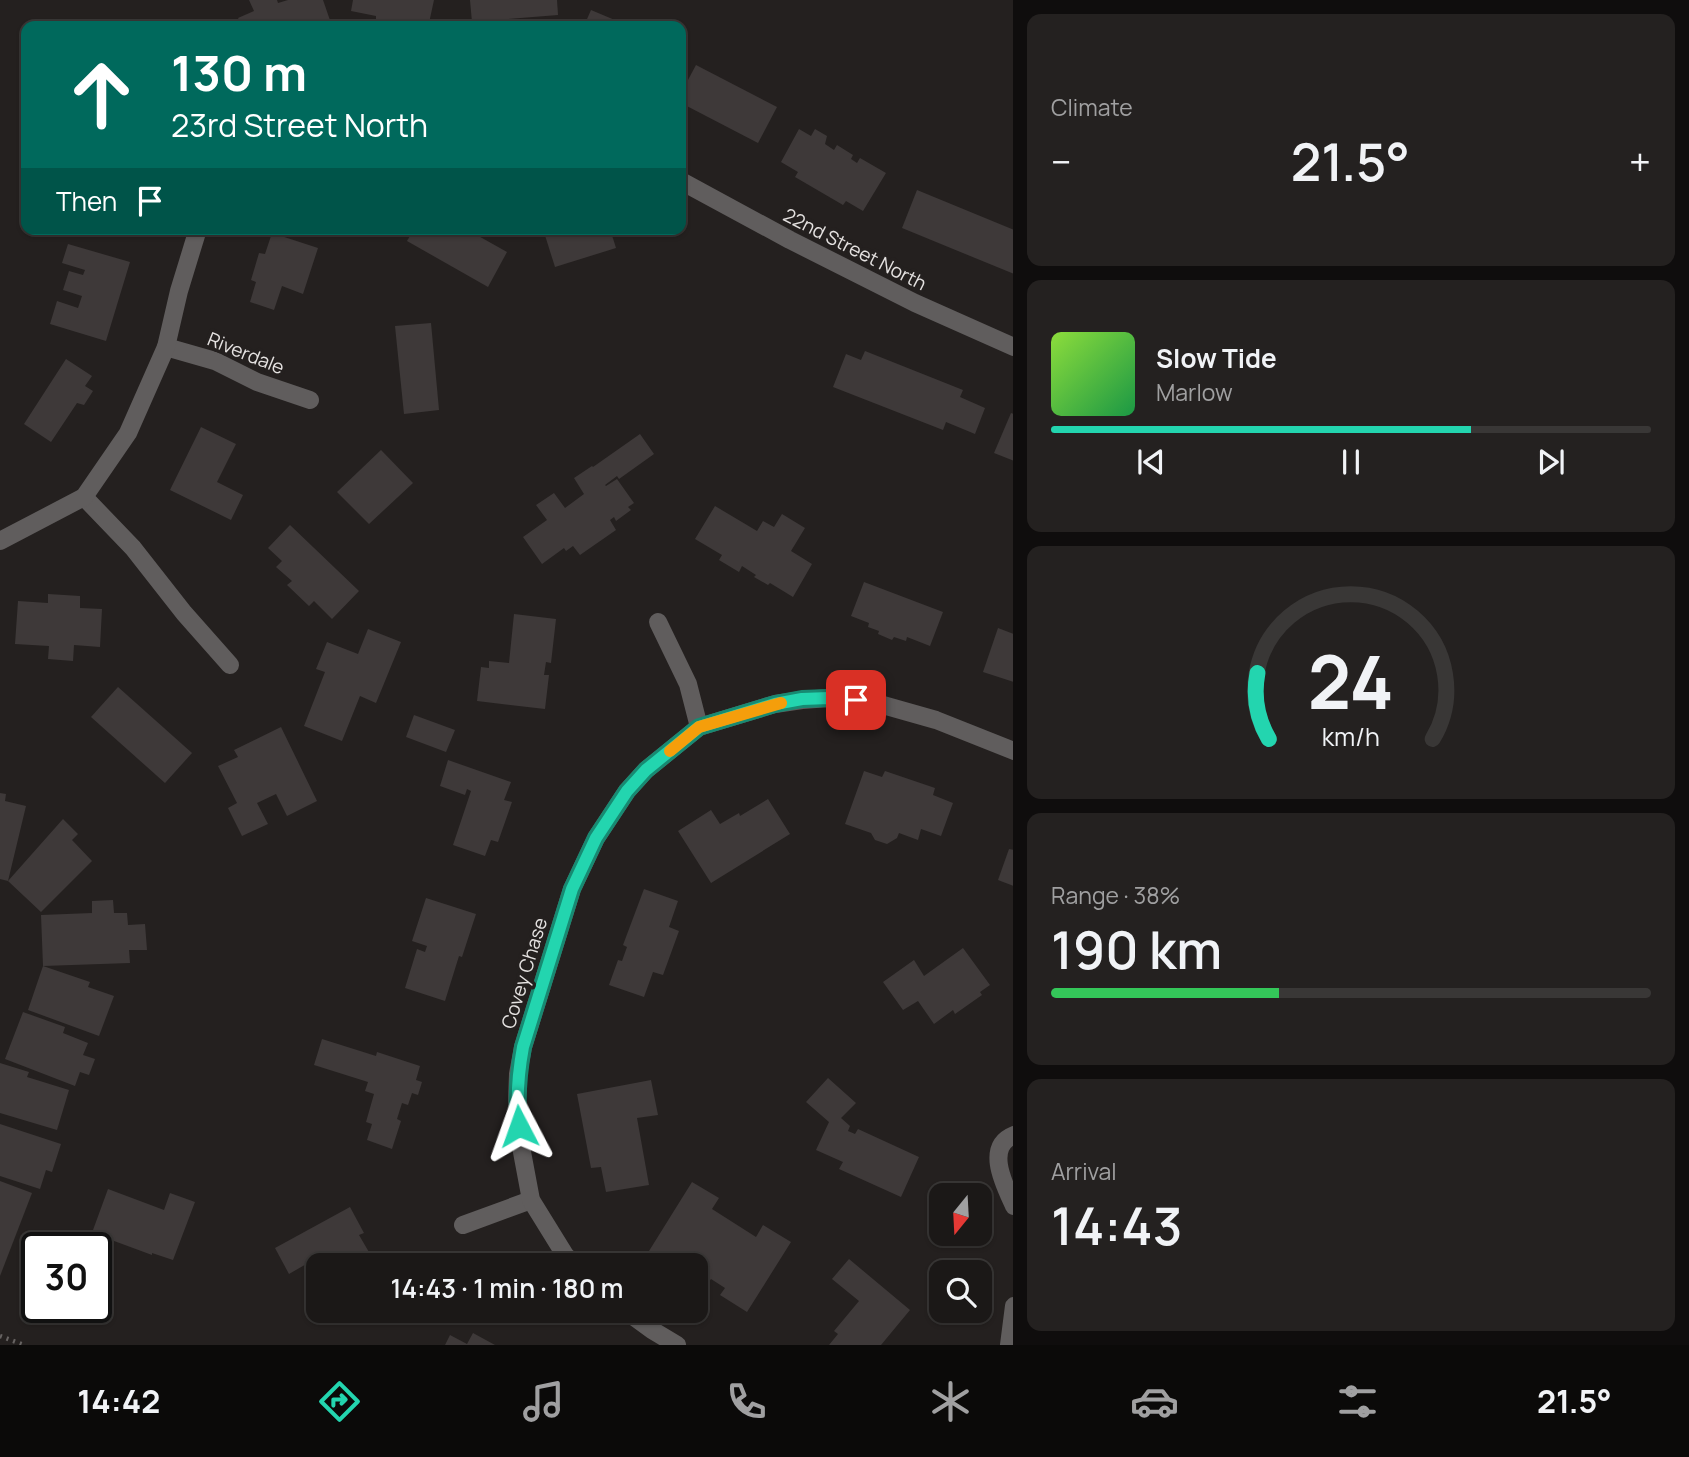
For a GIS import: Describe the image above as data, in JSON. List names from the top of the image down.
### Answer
{
  "streets": {
    "street": ["22nd Street North", "Riverdale", "Covey Chase"]
  },
  "north": "bottom",
  "page": {
    "tile": [
      "Climate",
      ["Range · 38%", "190 km"],
      ["Arrival", "14:43"]
    ],
    "turn": ["130 m", "23rd Street North"],
    "heat": ["−", "21.5°", "+"],
    "then": "Then",
    "song": ["Slow Tide", "Marlow"],
    "limit": "30",
    "trip": "14:43 · 1 min · 180 m",
    "tabs": ["14:42", "21.5°"],
    "gauge": ["24", "km/h"]
  }
}
